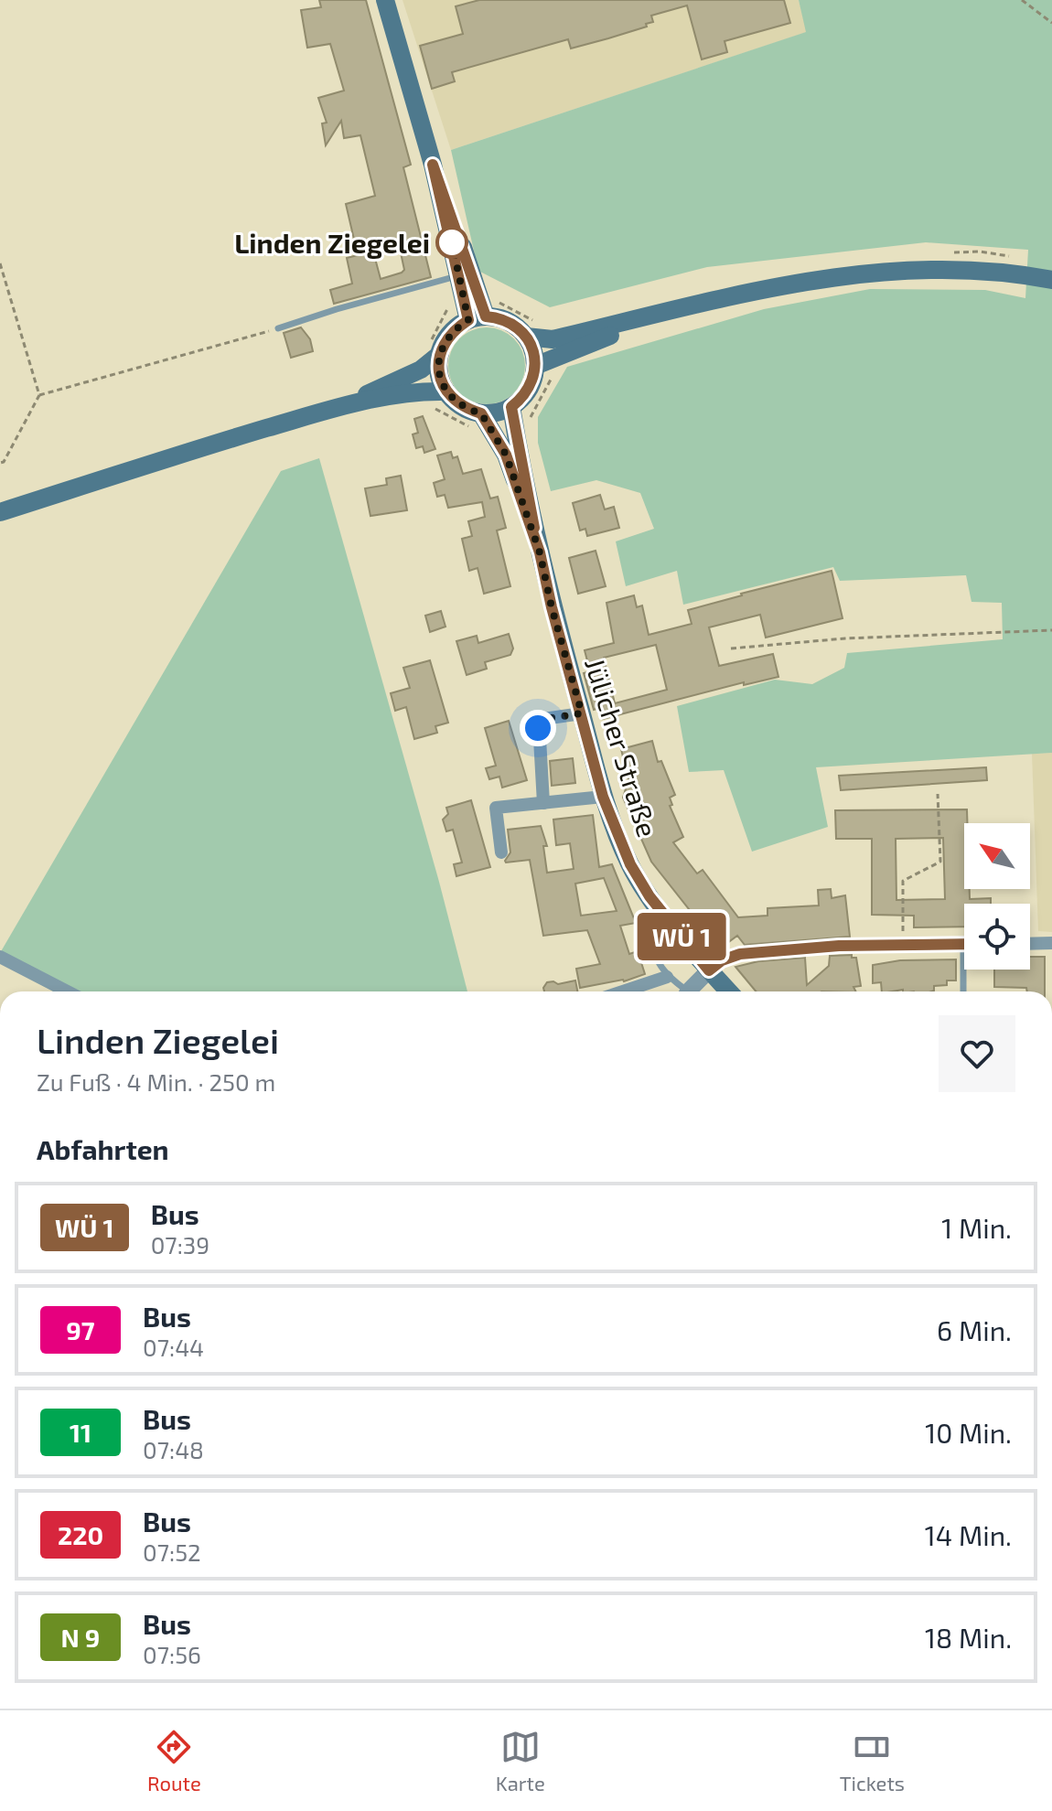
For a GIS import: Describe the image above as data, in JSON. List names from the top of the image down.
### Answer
{
  "streets": {
    "main road": ["Jülicher Straße"]
  },
  "places": ["Linden Ziegelei"],
  "north": "top left",
  "page": {
    "on_map": "WÜ 1",
    "heading": [
      ["Linden Ziegelei", "Zu Fuß · 4 Min. · 250 m"],
      "Abfahrten"
    ],
    "list": [
      {
        "mark": "WÜ 1",
        "name": "Bus",
        "note": "07:39",
        "value": "1 Min."
      },
      {
        "mark": "97",
        "name": "Bus",
        "note": "07:44",
        "value": "6 Min."
      },
      {
        "mark": "11",
        "name": "Bus",
        "note": "07:48",
        "value": "10 Min."
      },
      {
        "mark": "220",
        "name": "Bus",
        "note": "07:52",
        "value": "14 Min."
      },
      {
        "mark": "N 9",
        "name": "Bus",
        "note": "07:56",
        "value": "18 Min."
      }
    ],
    "tabs": ["Route", "Karte", "Tickets"]
  }
}
